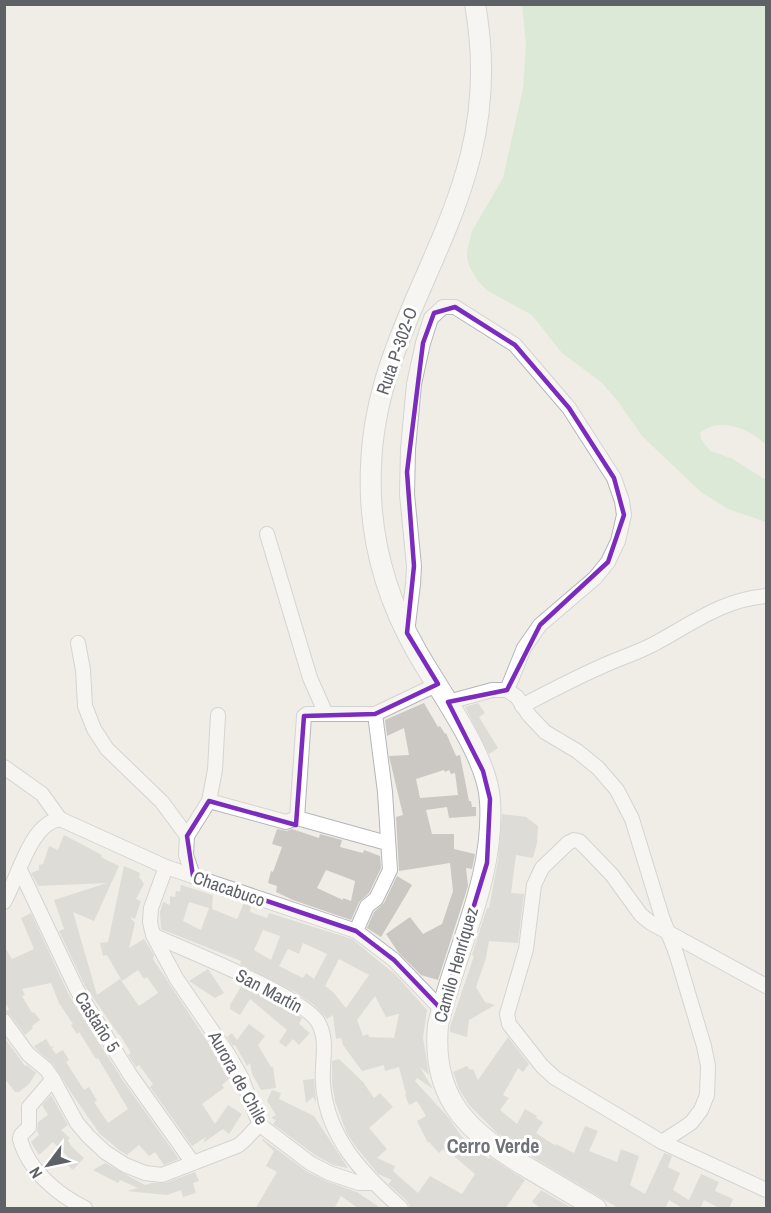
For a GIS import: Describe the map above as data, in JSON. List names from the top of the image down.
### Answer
{
  "streets": {
    "street": [
      "Ruta P-302-O",
      "Chacabuco",
      "Camilo Henríquez",
      "San Martín",
      "Castaño 5",
      "Aurora de Chile"
    ]
  },
  "crossings": [
    ["Ruta P-302-O", "Camilo Henríquez"],
    ["Chacabuco", "Camilo Henríquez"],
    ["San Martín", "Aurora de Chile"]
  ],
  "districts": ["Cerro Verde"],
  "north": "bottom left"
}
